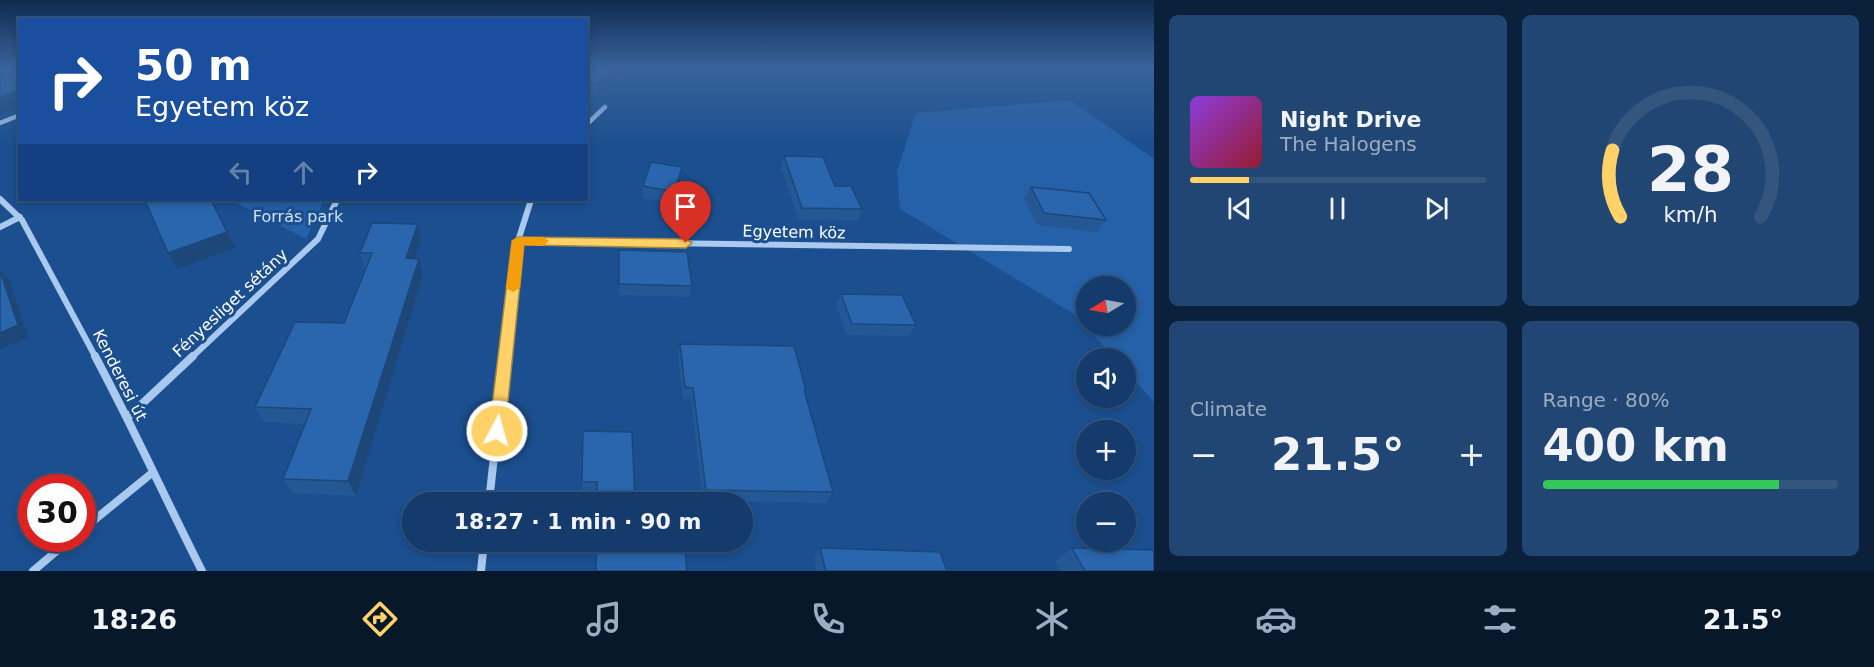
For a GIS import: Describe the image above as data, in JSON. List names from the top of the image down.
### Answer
{
  "streets": {
    "street": ["Egyetem köz", "Fényesliget sétány", "Kenderesi út"]
  },
  "crossings": [
    ["Fényesliget sétány", "Kenderesi út"]
  ],
  "parks": ["Forrás park"],
  "north": "left",
  "page": {
    "turn": ["50 m", "Egyetem köz"],
    "song": ["Night Drive", "The Halogens"],
    "map_buttons": ["+", "−"],
    "tile": [
      "Climate",
      ["Range · 80%", "400 km"]
    ],
    "heat": ["−", "21.5°", "+"],
    "limit": "30",
    "trip": "18:27 · 1 min · 90 m",
    "tabs": ["18:26", "21.5°"],
    "gauge": ["28", "km/h"]
  }
}
